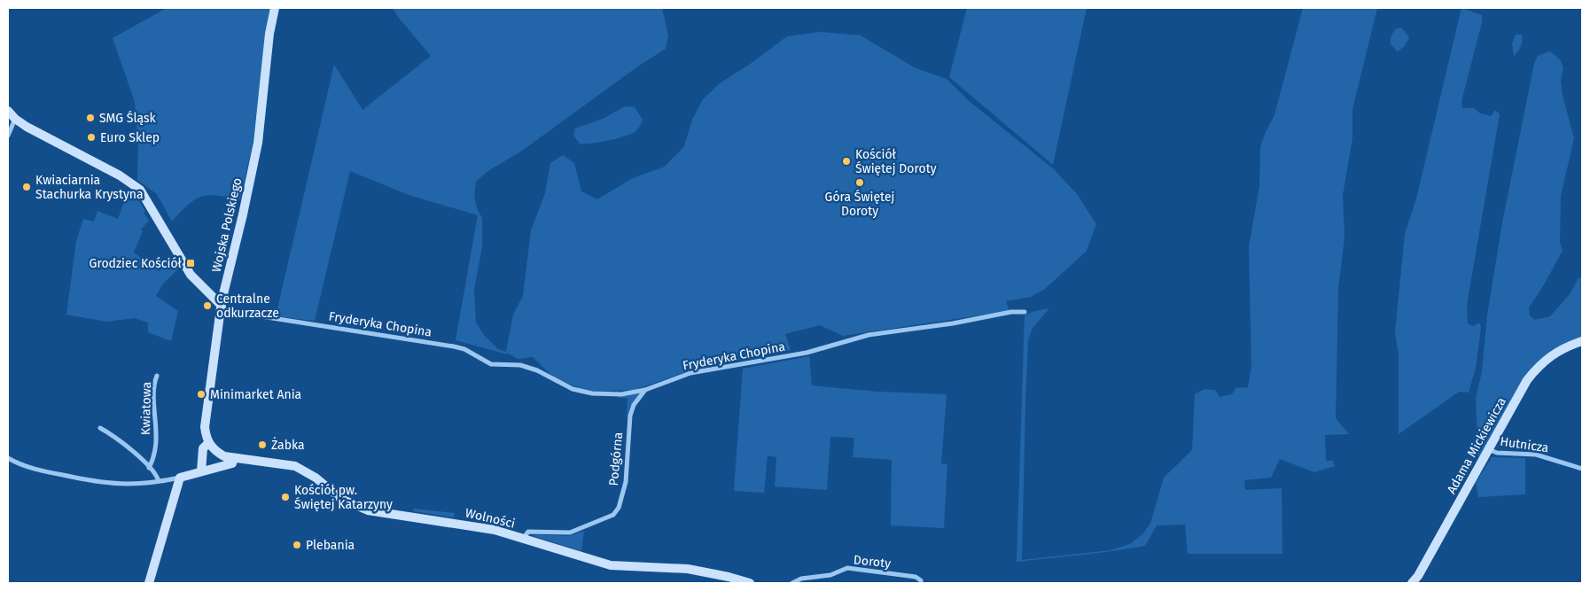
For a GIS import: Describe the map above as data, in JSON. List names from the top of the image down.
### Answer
{
  "streets": {
    "street": [
      "Wojska Polskiego",
      "Fryderyka Chopina",
      "Kwiatowa",
      "Hutnicza",
      "Adama Mickiewicza",
      "Podgórna",
      "Wolności",
      "Doroty"
    ]
  },
  "crossings": [
    ["Wojska Polskiego", "Fryderyka Chopina"],
    ["Wojska Polskiego", "Wolności"],
    ["Fryderyka Chopina", "Podgórna"],
    ["Hutnicza", "Adama Mickiewicza"],
    ["Podgórna", "Wolności"]
  ],
  "places": {
    "other": [
      "SMG Śląsk",
      "Euro Sklep",
      "Kościół Świętej Doroty",
      "Góra Świętej Doroty",
      "Kwiaciarnia Stachurka Krystyna",
      "Centralne odkurzacze",
      "Minimarket Ania",
      "Żabka",
      "Kościół pw. Świętej Katarzyny",
      "Plebania"
    ],
    "transit": ["Grodziec Kościół"]
  }
}
